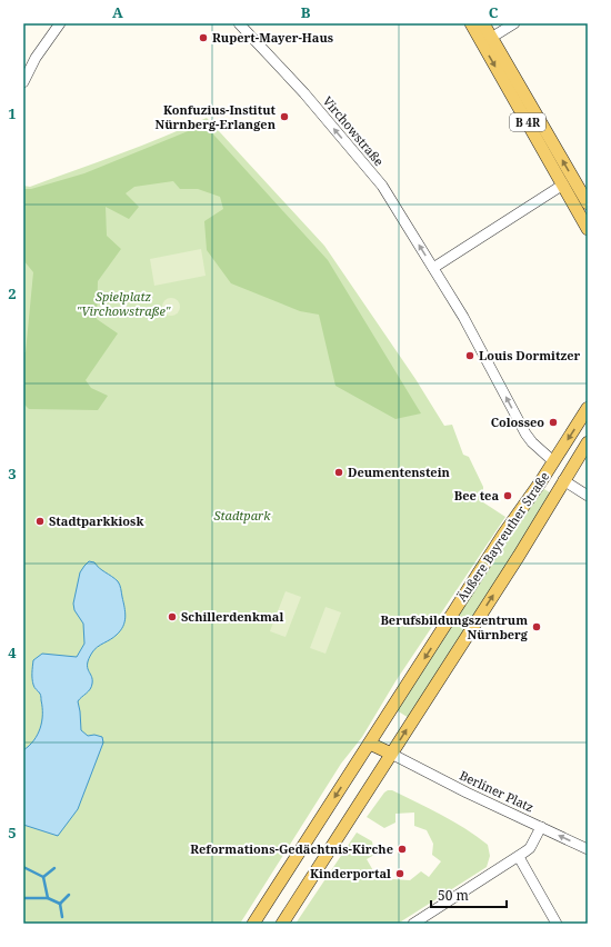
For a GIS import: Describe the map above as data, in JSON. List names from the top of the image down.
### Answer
{
  "streets": {
    "main road": ["B 4R", "Äußere Bayreuther Straße"],
    "street": ["Virchowstraße", "Berliner Platz"]
  },
  "crossings": [
    ["Virchowstraße", "Äußere Bayreuther Straße"],
    ["Äußere Bayreuther Straße", "Berliner Platz"]
  ],
  "one_way": ["Virchowstraße"],
  "parks": ["Spielplatz \"Virchowstraße\"", "Stadtpark"],
  "places": [
    "Rupert-Mayer-Haus",
    "Konfuzius-Institut Nürnberg-Erlangen",
    "Louis Dormitzer",
    "Colosseo",
    "Deumentenstein",
    "Bee tea",
    "Stadtparkkiosk",
    "Schillerdenkmal",
    "Berufsbildungszentrum Nürnberg",
    "Reformations-Gedächtnis-Kirche",
    "Kinderportal"
  ],
  "scale_bar": "50 m",
  "grid": {
    "columns": ["A", "B", "C"],
    "rows": [
      "1",
      "2",
      "3",
      "4",
      "5"
    ]
  }
}
